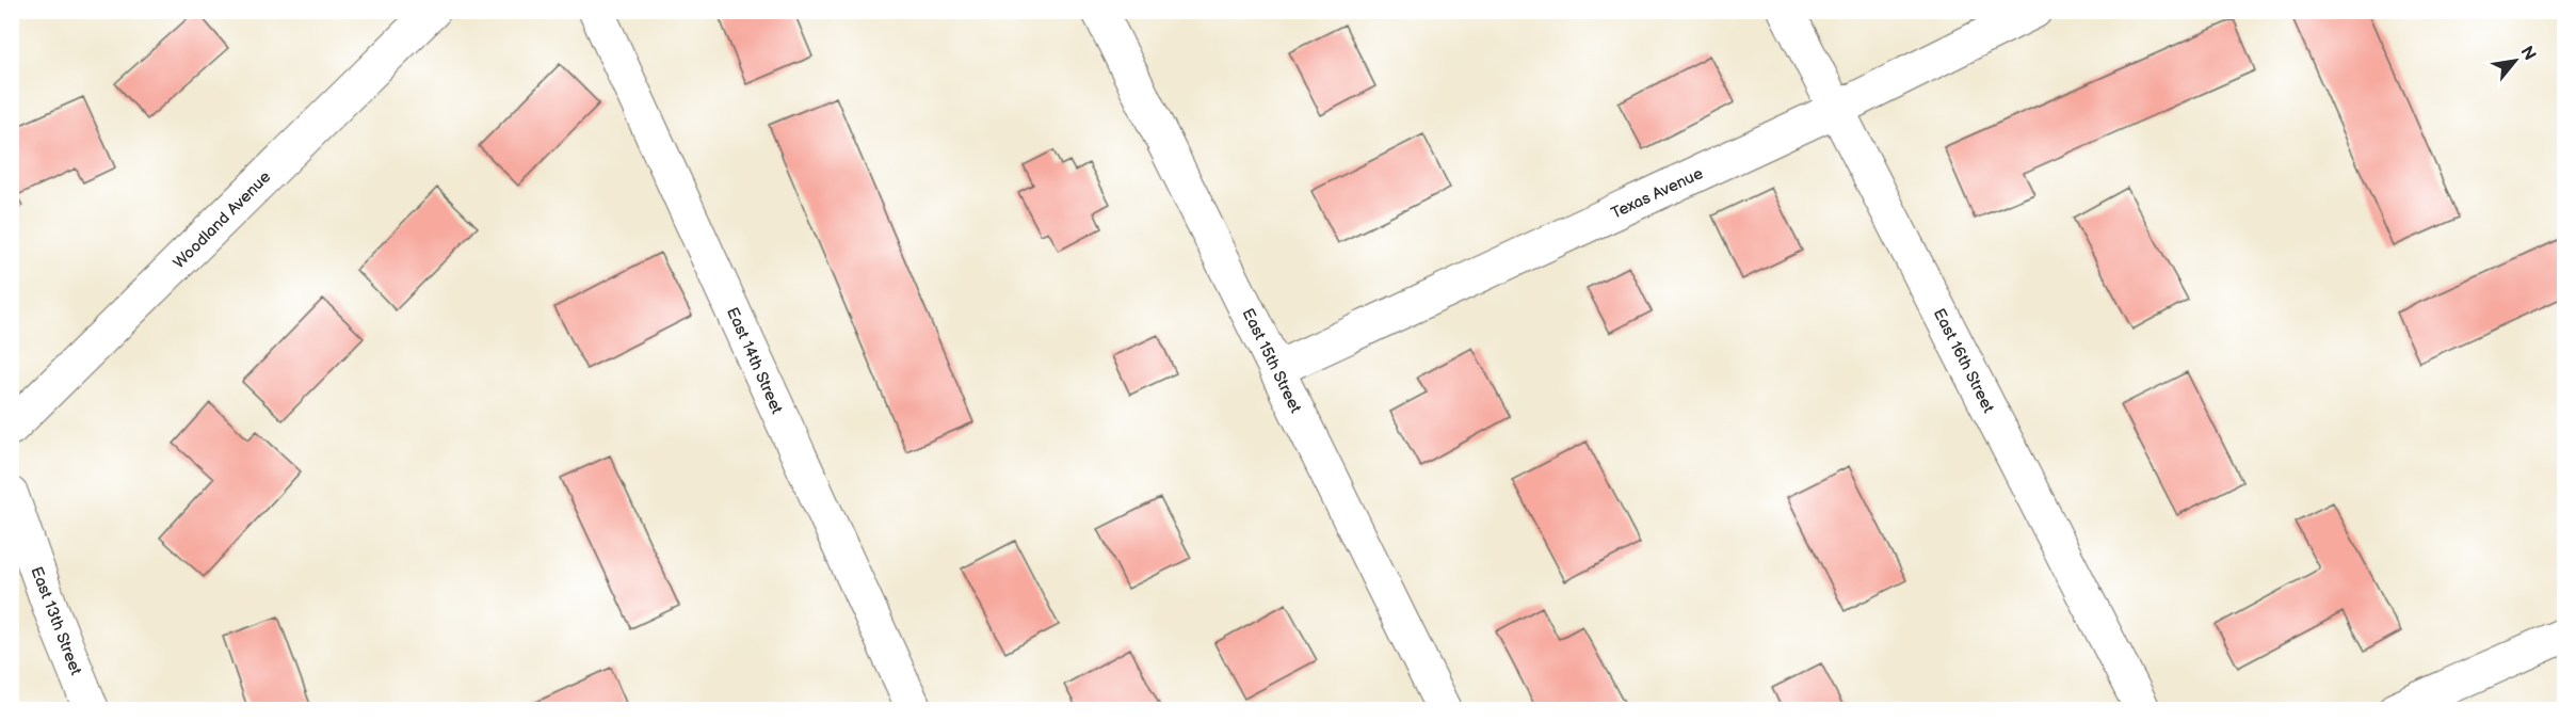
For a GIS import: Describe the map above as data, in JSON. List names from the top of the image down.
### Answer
{
  "streets": {
    "street": [
      "Texas Avenue",
      "Woodland Avenue",
      "East 14th Street",
      "East 15th Street",
      "East 16th Street",
      "East 13th Street"
    ]
  },
  "crossings": [
    ["Texas Avenue", "East 15th Street"],
    ["Texas Avenue", "East 16th Street"]
  ],
  "north": "top right"
}
